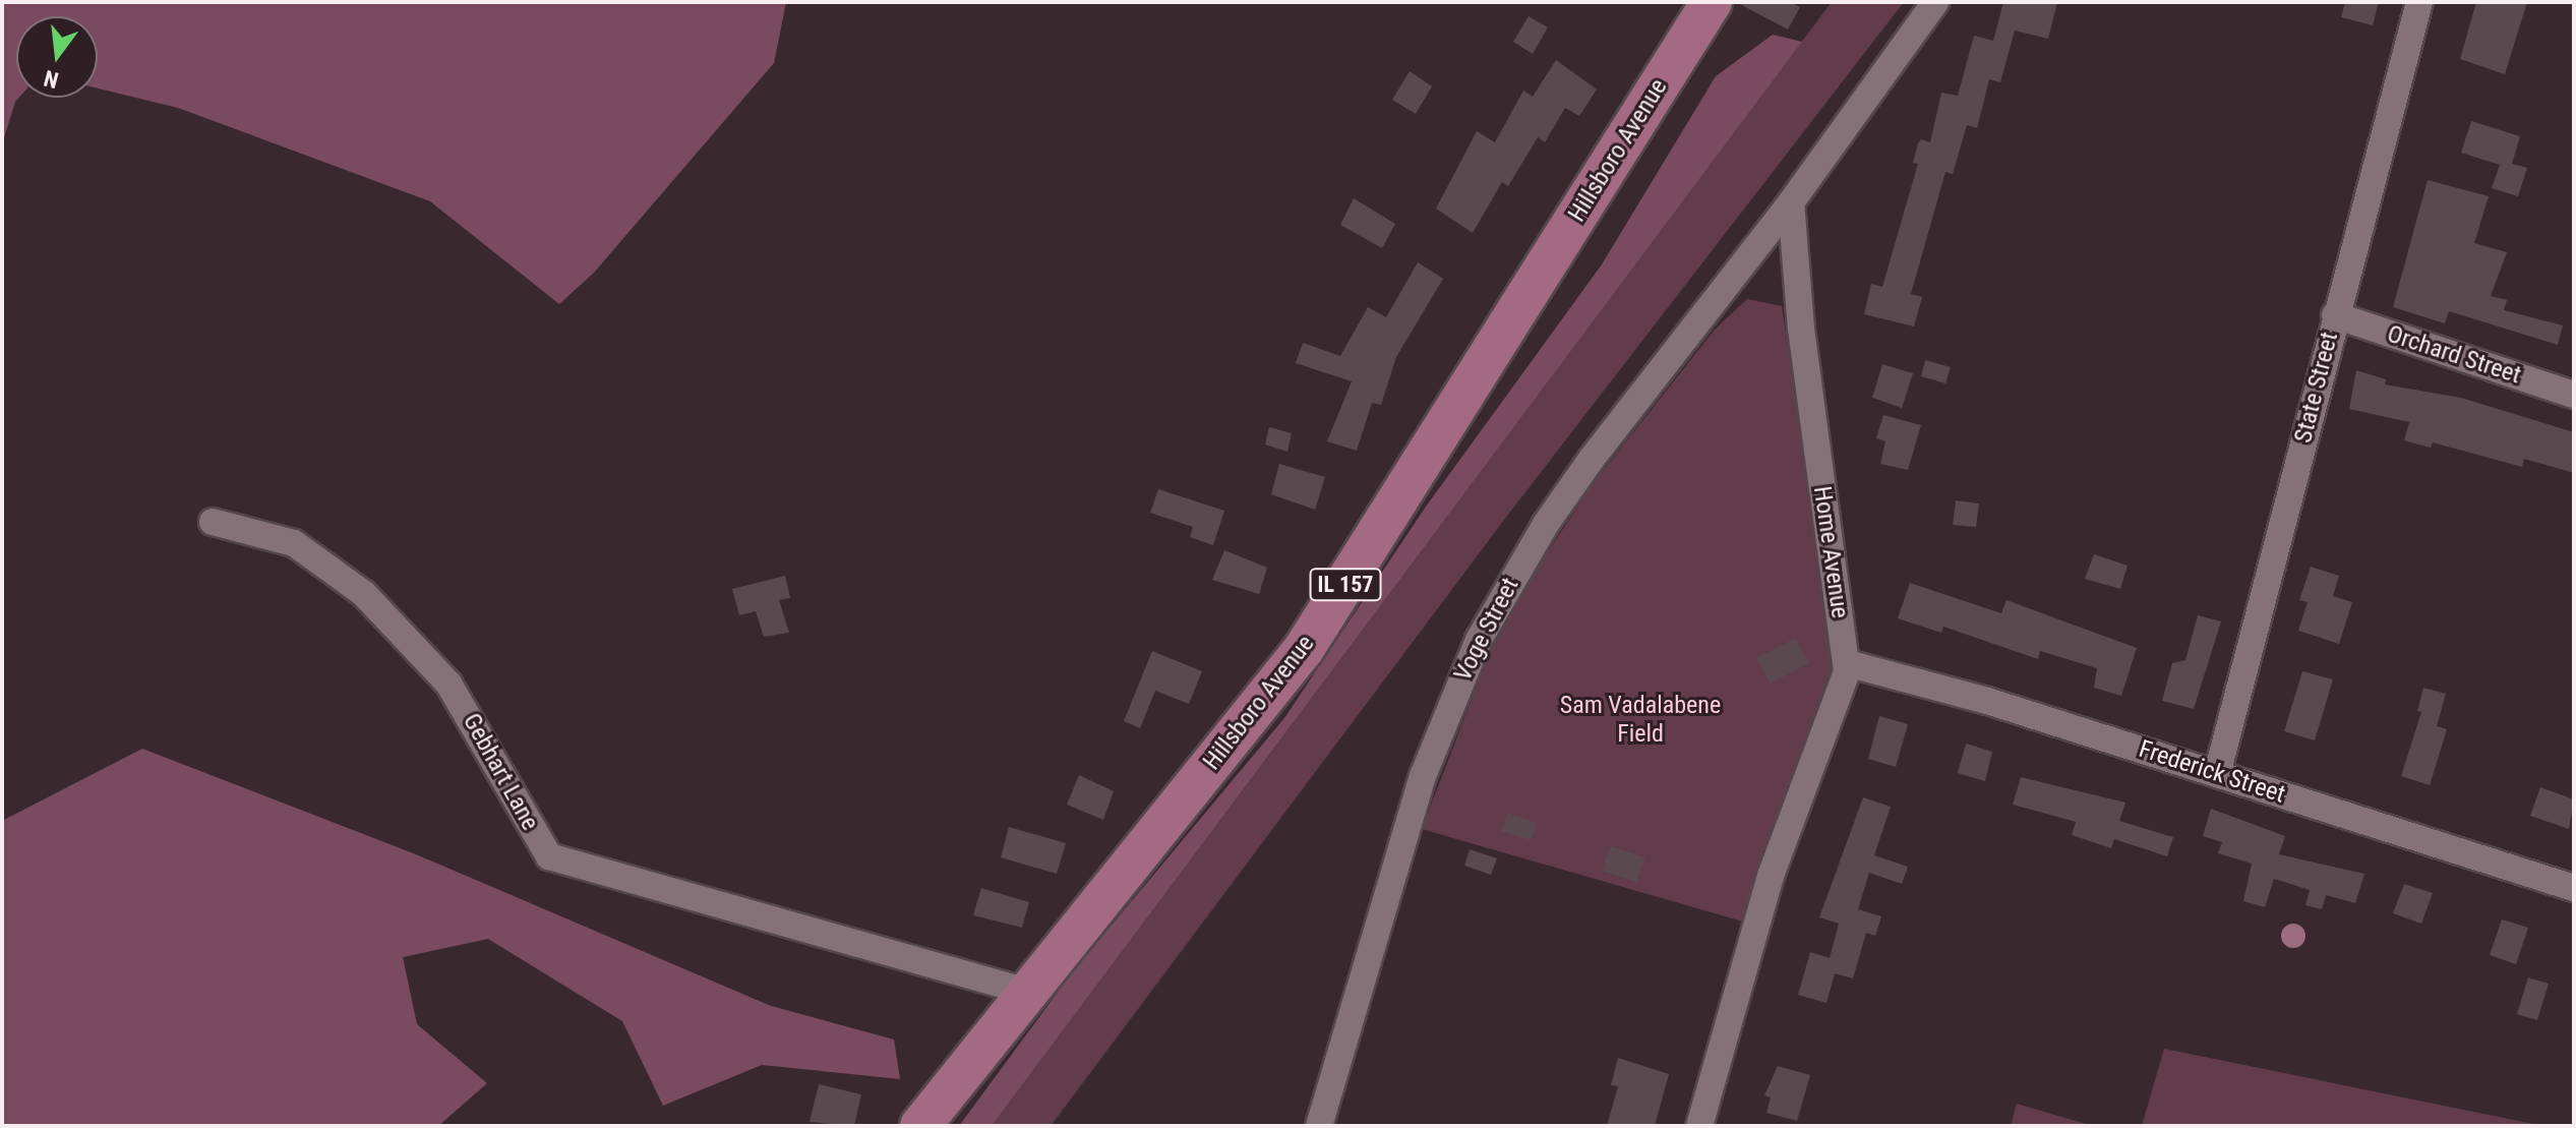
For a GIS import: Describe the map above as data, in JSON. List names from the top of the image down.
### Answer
{
  "streets": {
    "main road": ["Hillsboro Avenue", "IL 157"],
    "street": [
      "Orchard Street",
      "State Street",
      "Home Avenue",
      "Voge Street",
      "Gebhart Lane",
      "Frederick Street"
    ]
  },
  "crossings": [
    ["Hillsboro Avenue", "Gebhart Lane"],
    ["Orchard Street", "State Street"],
    ["State Street", "Frederick Street"],
    ["Home Avenue", "Voge Street"],
    ["Home Avenue", "Frederick Street"]
  ],
  "parks": ["Sam Vadalabene Field"],
  "north": "bottom"
}
